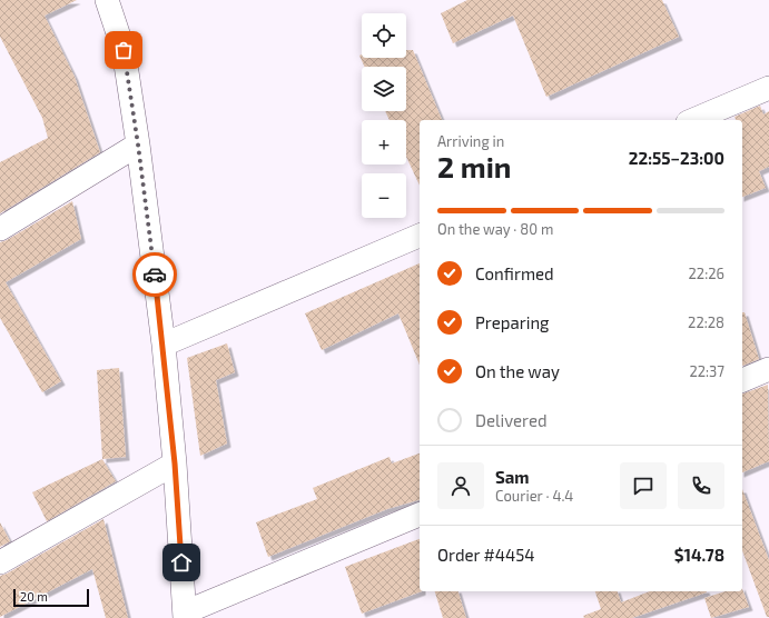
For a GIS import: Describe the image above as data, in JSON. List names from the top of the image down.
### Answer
{
  "scale_bar": "20 m",
  "page": {
    "map_buttons": ["+", "−"],
    "heading": ["2 min", "Arriving in", "22:55–23:00"],
    "panel": [
      "Sam",
      "Courier · 4.4",
      "Order #4454",
      "$14.78"
    ],
    "bar": "On the way · 80 m",
    "list": [
      ["Confirmed", "22:26"],
      ["Preparing", "22:28"],
      ["On the way", "22:37"],
      "Delivered"
    ],
    "scale": "20 m"
  }
}
